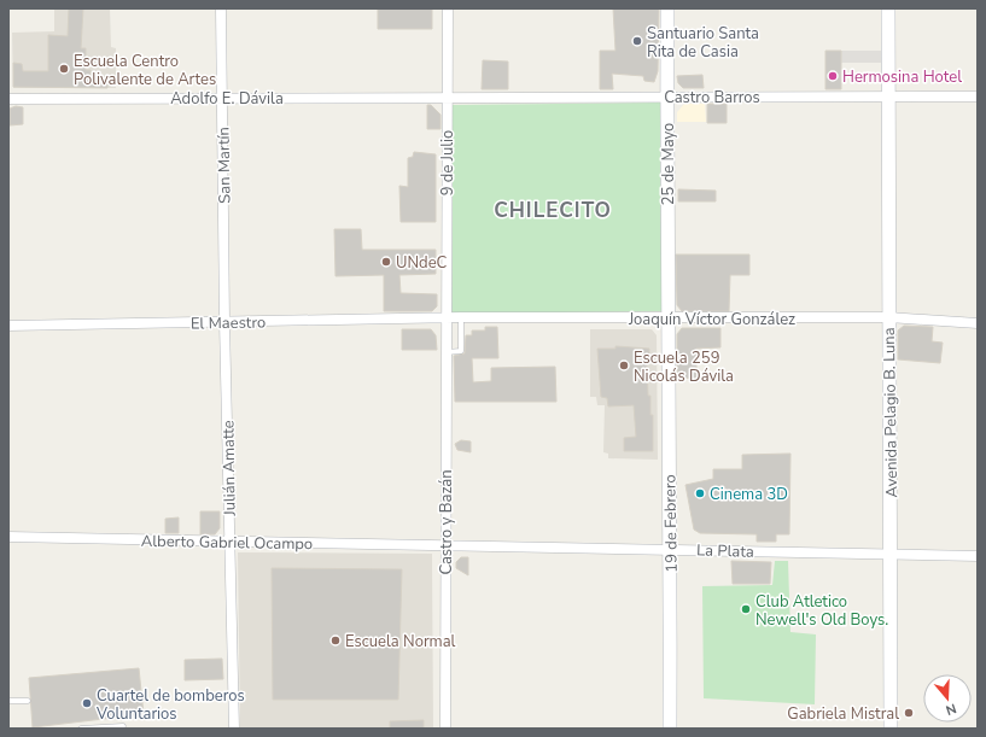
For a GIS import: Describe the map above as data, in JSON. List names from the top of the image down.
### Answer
{
  "streets": {
    "main road": ["25 de Mayo", "Avenida Pelagio B. Luna", "19 de Febrero"],
    "street": [
      "Castro Barros",
      "Adolfo E. Dávila",
      "9 de Julio",
      "San Martín",
      "Joaquín Víctor González",
      "El Maestro",
      "Julián Amatte",
      "Castro y Bazán",
      "Alberto Gabriel Ocampo",
      "La Plata"
    ]
  },
  "crossings": [
    ["Castro Barros", "Adolfo E. Dávila"],
    ["Castro Barros", "9 de Julio"],
    ["Castro Barros", "25 de Mayo"],
    ["Castro Barros", "Avenida Pelagio B. Luna"],
    ["Adolfo E. Dávila", "9 de Julio"],
    ["Adolfo E. Dávila", "San Martín"],
    ["9 de Julio", "Joaquín Víctor González"],
    ["9 de Julio", "El Maestro"],
    ["9 de Julio", "Castro y Bazán"],
    ["25 de Mayo", "Joaquín Víctor González"],
    ["25 de Mayo", "19 de Febrero"],
    ["San Martín", "El Maestro"],
    ["San Martín", "Julián Amatte"],
    ["Joaquín Víctor González", "El Maestro"],
    ["Joaquín Víctor González", "Avenida Pelagio B. Luna"],
    ["Joaquín Víctor González", "Castro y Bazán"],
    ["Joaquín Víctor González", "19 de Febrero"],
    ["El Maestro", "Julián Amatte"],
    ["El Maestro", "Castro y Bazán"],
    ["Avenida Pelagio B. Luna", "La Plata"],
    ["Julián Amatte", "Alberto Gabriel Ocampo"],
    ["Castro y Bazán", "Alberto Gabriel Ocampo"],
    ["Castro y Bazán", "La Plata"],
    ["19 de Febrero", "La Plata"],
    ["Alberto Gabriel Ocampo", "La Plata"]
  ],
  "districts": ["CHILECITO"],
  "places": [
    "Santuario Santa Rita de Casia",
    "Escuela Centro Polivalente de Artes",
    "Hermosina Hotel",
    "UNdeC",
    "Escuela 259 Nicolás Dávila",
    "Cinema 3D",
    "Club Atletico Newell's Old Boys.",
    "Escuela Normal",
    "Cuartel de bomberos Voluntarios",
    "Gabriela Mistral"
  ],
  "north": "bottom"
}
